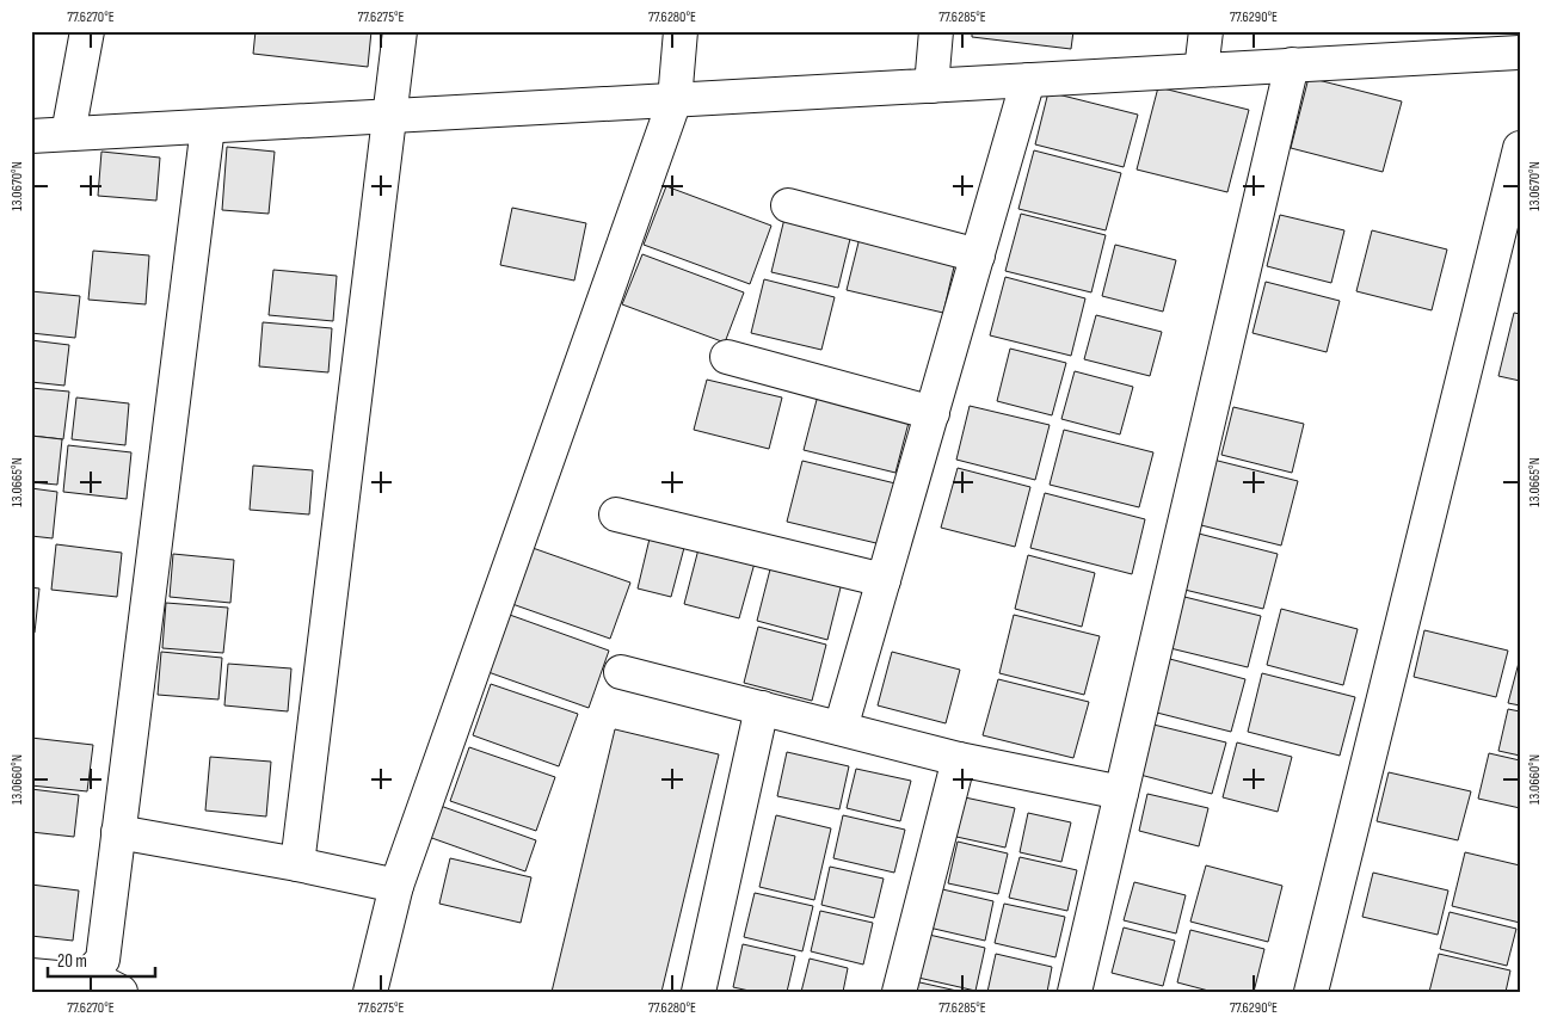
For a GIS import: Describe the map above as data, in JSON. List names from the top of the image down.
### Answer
{
  "scale_bar": "20 m",
  "coordinates": [
    "77.6270°E",
    "77.6275°E",
    "77.6280°E",
    "77.6285°E",
    "77.6290°E",
    "13.0670°N",
    "13.0665°N",
    "13.0660°N"
  ]
}
